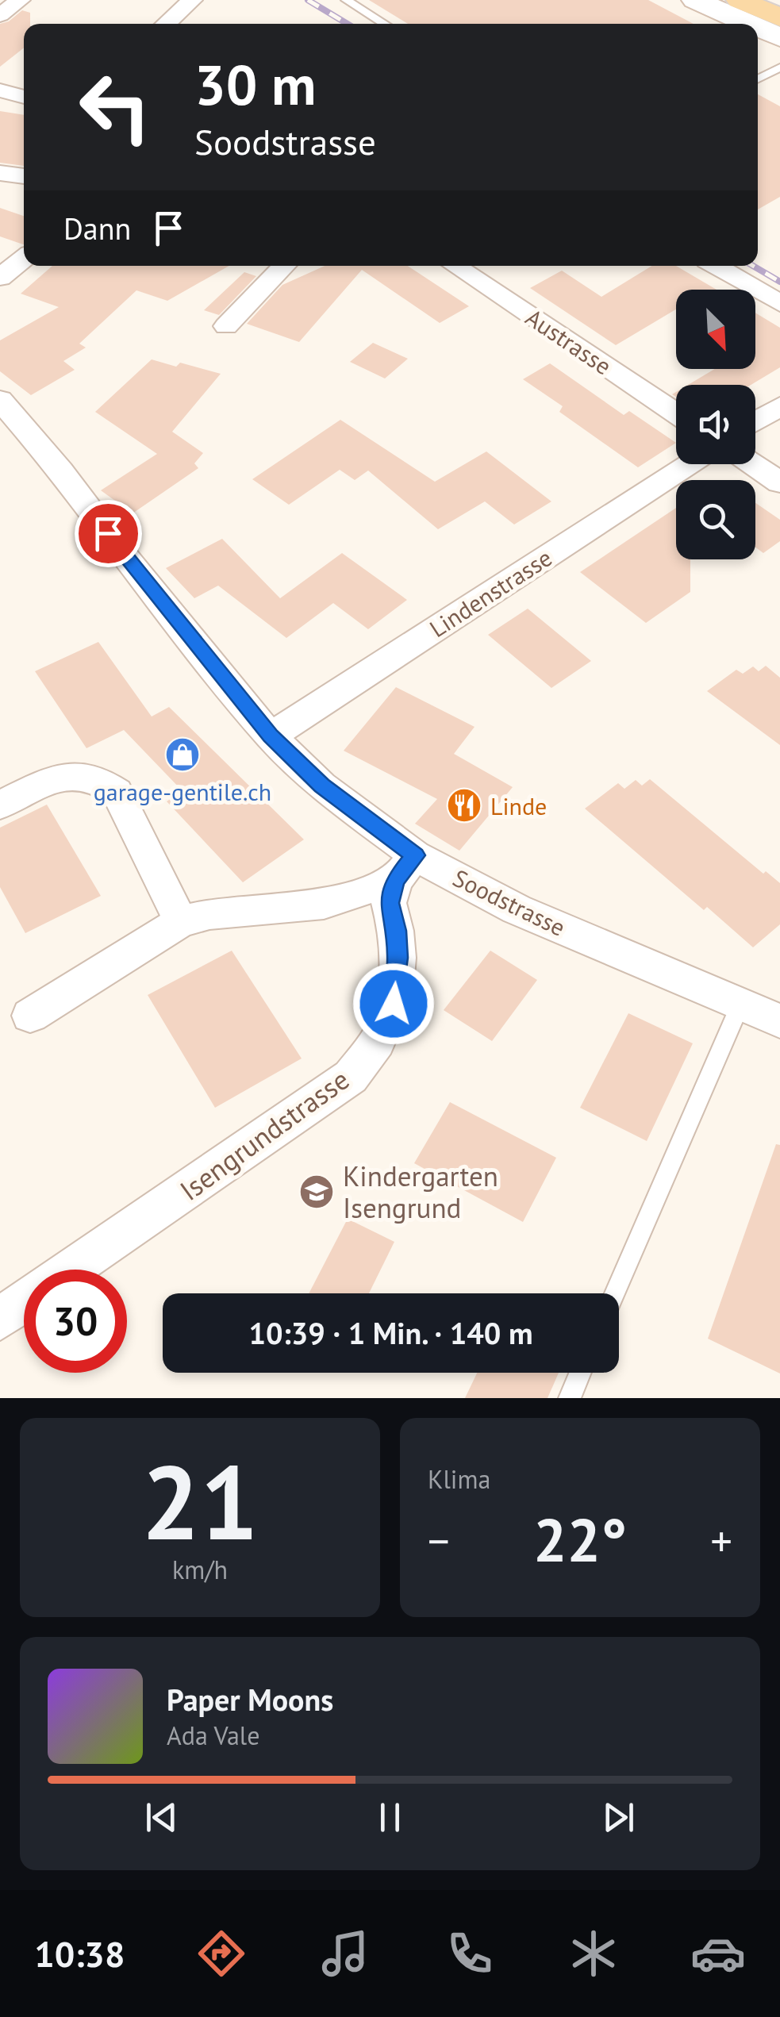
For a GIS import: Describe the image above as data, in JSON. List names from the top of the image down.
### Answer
{
  "streets": {
    "street": [
      "Austrasse",
      "Lindenstrasse",
      "Soodstrasse",
      "Isengrundstrasse"
    ]
  },
  "crossings": [
    ["Lindenstrasse", "Soodstrasse"],
    ["Soodstrasse", "Isengrundstrasse"]
  ],
  "places": {
    "shop": ["garage-gentile.ch"],
    "restaurant": ["Linde"],
    "school or university": ["Kindergarten Isengrund"]
  },
  "north": "bottom right",
  "page": {
    "turn": ["30 m", "Soodstrasse"],
    "then": "Dann",
    "limit": "30",
    "trip": "10:39 · 1 Min. · 140 m",
    "tile": [
      ["21", "km/h"],
      "Klima"
    ],
    "heat": ["−", "22°", "+"],
    "song": ["Paper Moons", "Ada Vale"],
    "tabs": "10:38"
  }
}
